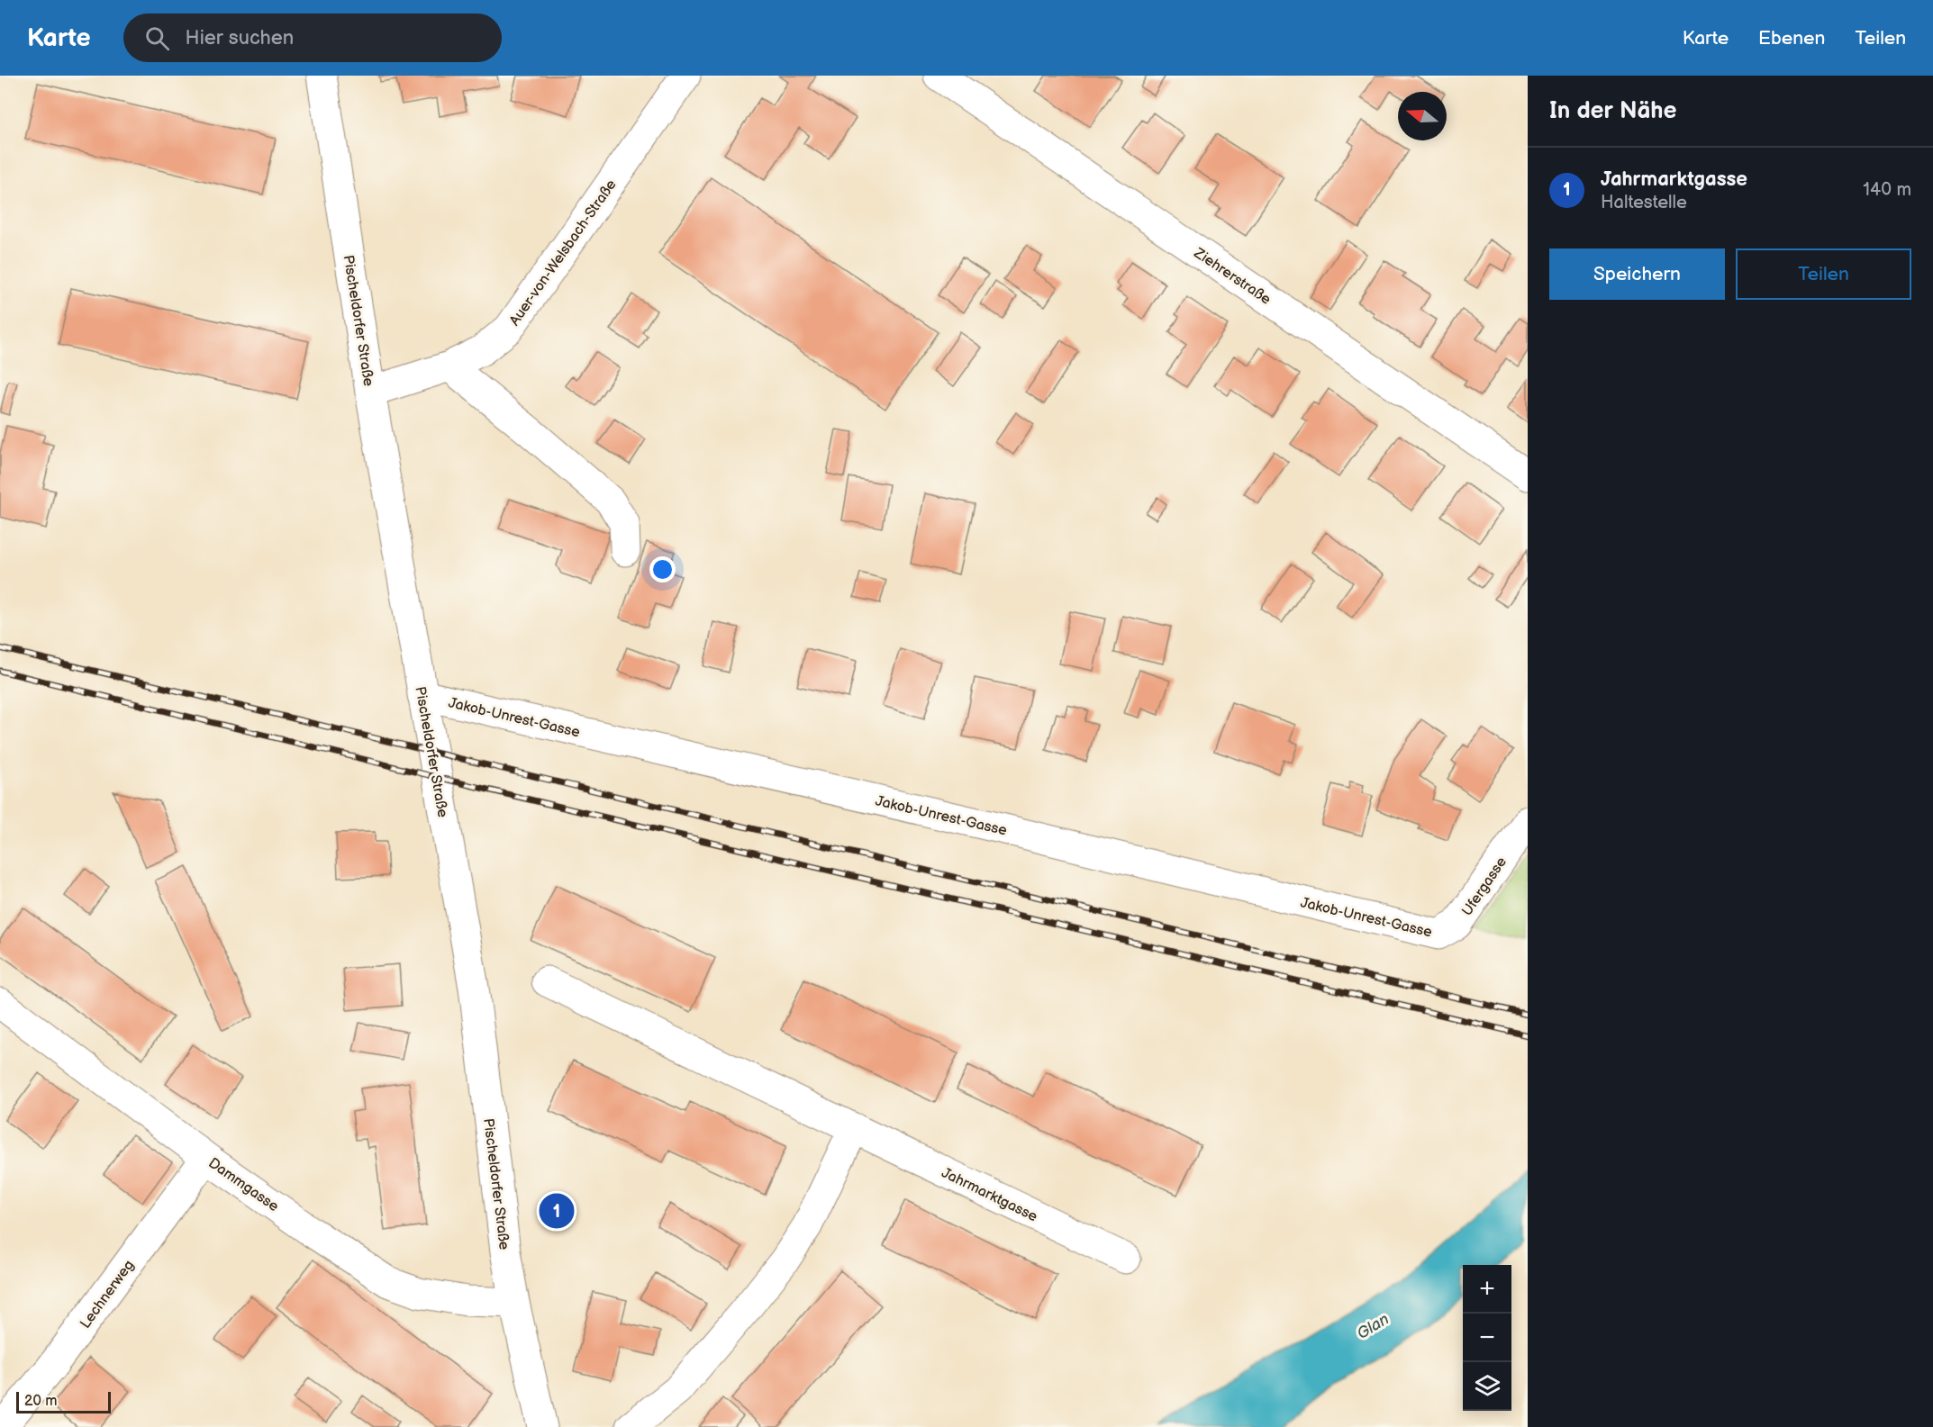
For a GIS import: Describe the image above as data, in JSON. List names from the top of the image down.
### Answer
{
  "streets": {
    "street": [
      "Auer-von-Welsbach-Straße",
      "Ziehrerstraße",
      "Pischeldorfer Straße",
      "Jakob-Unrest-Gasse",
      "Ufergasse",
      "Dammgasse",
      "Jahrmarktgasse",
      "Lechnerweg"
    ]
  },
  "crossings": [
    ["Auer-von-Welsbach-Straße", "Pischeldorfer Straße"],
    ["Pischeldorfer Straße", "Jakob-Unrest-Gasse"],
    ["Pischeldorfer Straße", "Dammgasse"],
    ["Jakob-Unrest-Gasse", "Ufergasse"],
    ["Dammgasse", "Lechnerweg"]
  ],
  "water": ["Glan"],
  "scale_bar": "20 m",
  "north": "left",
  "page": {
    "header": "Karte",
    "search": "Hier suchen",
    "nav": ["Karte", "Ebenen", "Teilen"],
    "heading": "In der Nähe",
    "list": [
      {
        "mark": "1",
        "name": "Jahrmarktgasse",
        "note": "Haltestelle",
        "value": "140 m"
      }
    ],
    "buttons": ["Speichern", "Teilen"],
    "pins": "1",
    "map_buttons": ["+", "−"],
    "scale": "20 m"
  }
}
